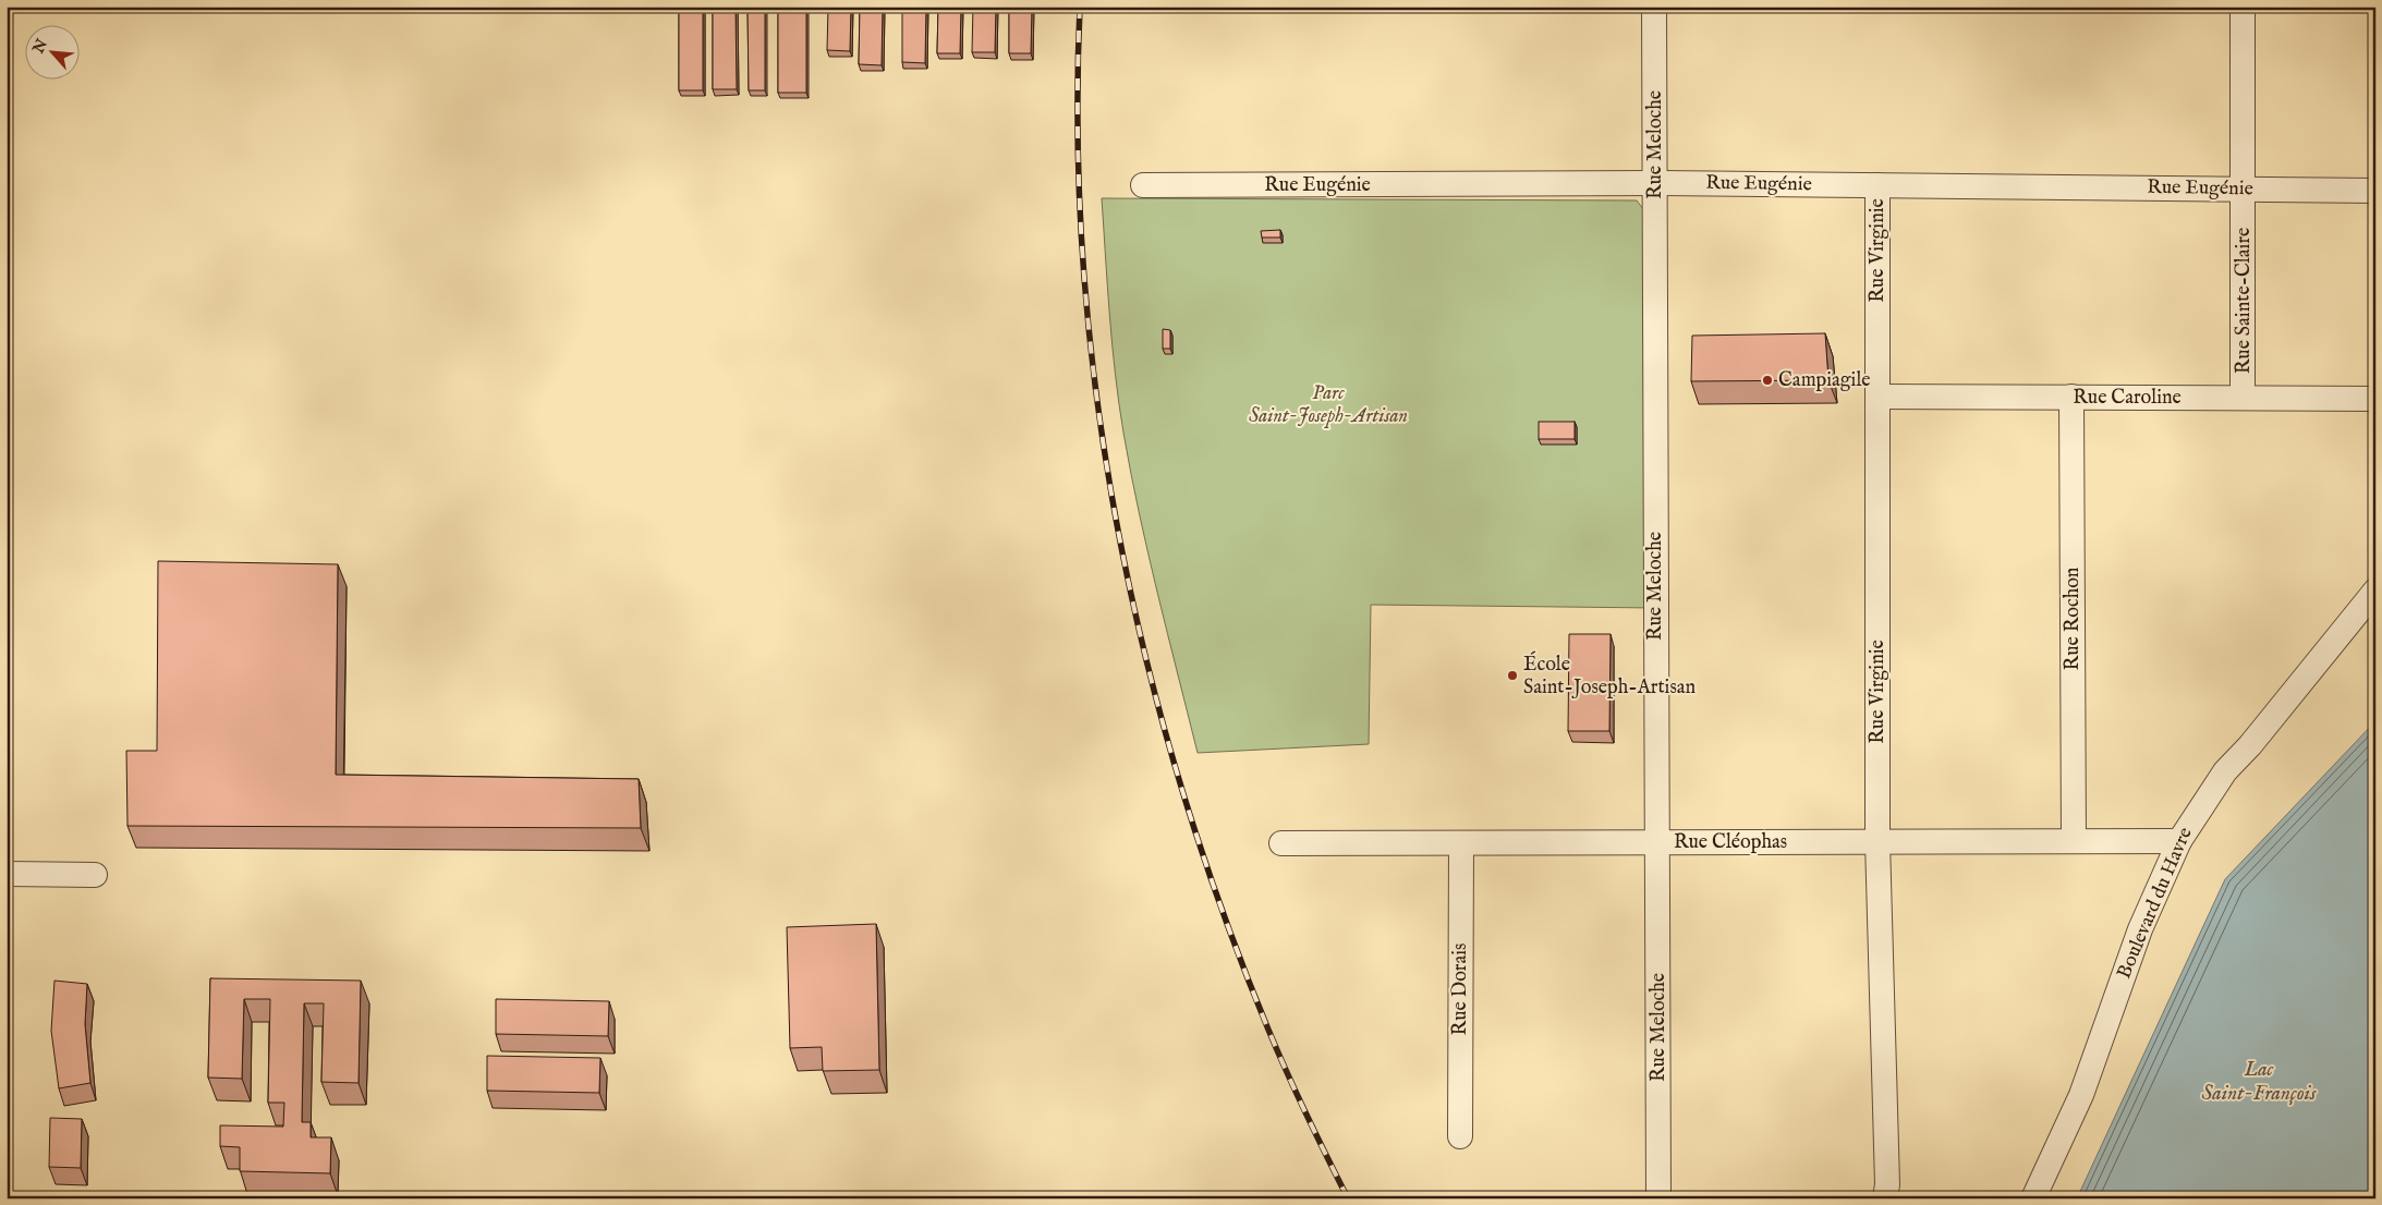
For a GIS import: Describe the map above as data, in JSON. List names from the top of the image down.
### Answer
{
  "streets": {
    "street": [
      "Rue Meloche",
      "Rue Eugénie",
      "Rue Virginie",
      "Rue Sainte-Claire",
      "Rue Caroline",
      "Rue Rochon",
      "Rue Cléophas",
      "Boulevard du Havre",
      "Rue Dorais"
    ]
  },
  "crossings": [
    ["Rue Meloche", "Rue Eugénie"],
    ["Rue Meloche", "Rue Cléophas"],
    ["Rue Eugénie", "Rue Virginie"],
    ["Rue Eugénie", "Rue Sainte-Claire"],
    ["Rue Virginie", "Rue Caroline"],
    ["Rue Virginie", "Rue Cléophas"],
    ["Rue Sainte-Claire", "Rue Caroline"],
    ["Rue Caroline", "Rue Rochon"],
    ["Rue Rochon", "Rue Cléophas"],
    ["Rue Cléophas", "Boulevard du Havre"],
    ["Rue Cléophas", "Rue Dorais"]
  ],
  "water": ["Lac Saint-François"],
  "parks": ["Parc Saint-Joseph-Artisan"],
  "places": ["Campiagile", "École Saint-Joseph-Artisan"],
  "north": "top left"
}
